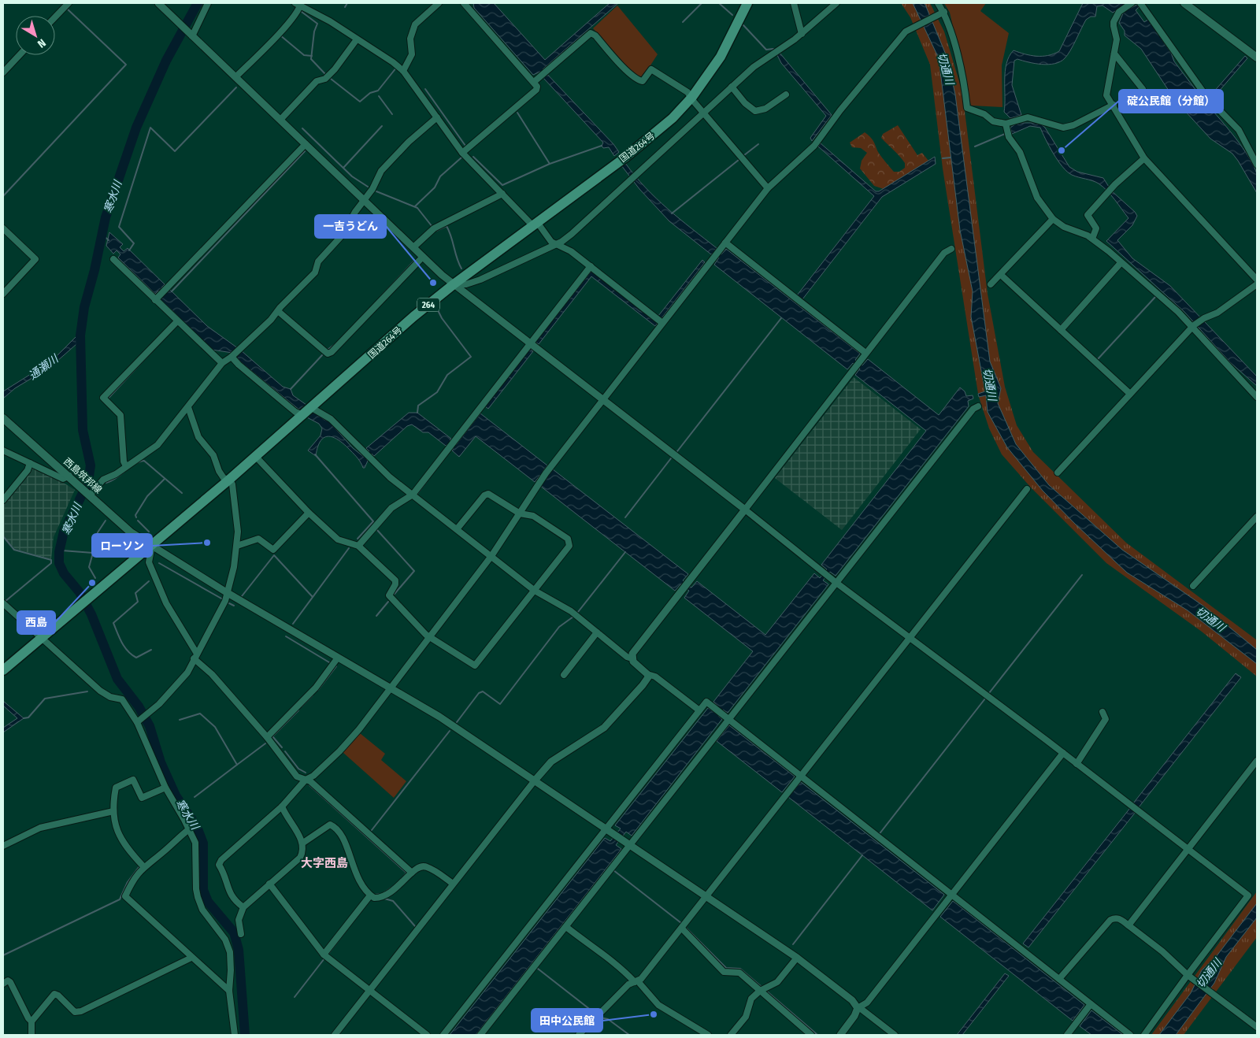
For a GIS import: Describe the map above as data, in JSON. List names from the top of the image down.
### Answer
{
  "streets": {
    "highway": ["国道264号", "264"],
    "main road": ["西島筑邦線"]
  },
  "crossings": [
    ["国道264号", "西島筑邦線"]
  ],
  "districts": ["大字西島"],
  "water": ["切通川", "寒水川", "通瀬川"],
  "places": [
    "碇公民館（分館）",
    "一吉うどん",
    "ローソン",
    "西島",
    "田中公民館"
  ],
  "north": "bottom right"
}
